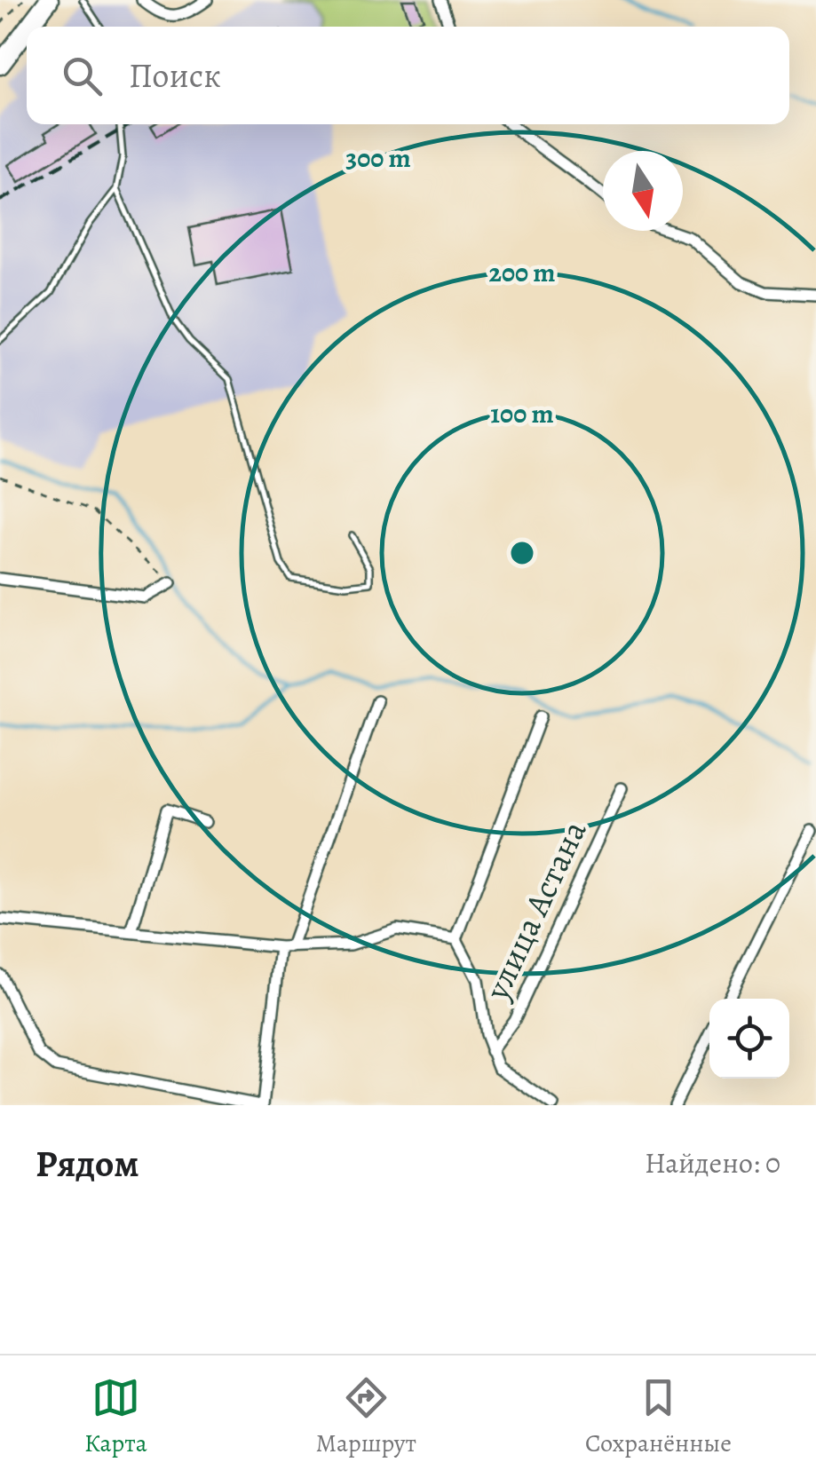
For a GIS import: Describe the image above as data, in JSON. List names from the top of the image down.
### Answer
{
  "streets": {
    "street": ["улица Астана"]
  },
  "north": "bottom",
  "page": {
    "search": "Поиск",
    "heading": ["Рядом", "Найдено: 0"],
    "nav": ["Карта", "Маршрут", "Сохранённые"]
  },
  "rings": ["300 m", "200 m", "100 m"]
}
